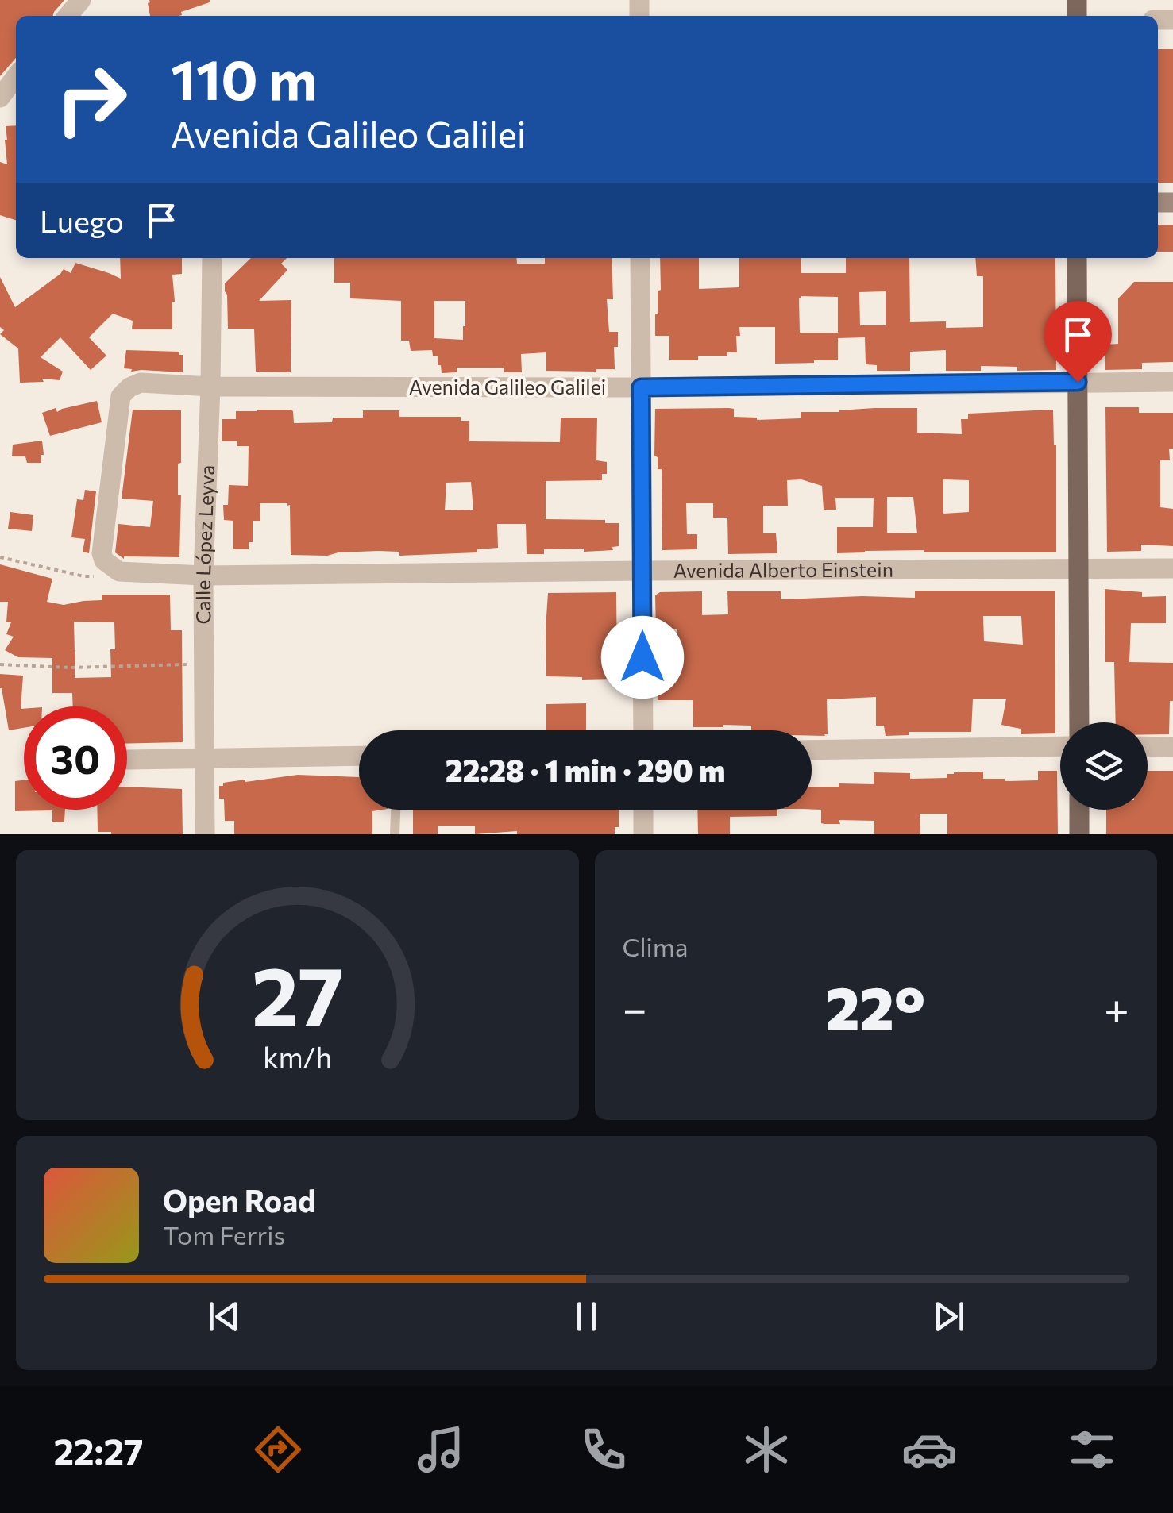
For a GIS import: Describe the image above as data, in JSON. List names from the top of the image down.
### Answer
{
  "streets": {
    "street": ["Avenida Galileo Galilei", "Calle López Leyva", "Avenida Alberto Einstein"]
  },
  "crossings": [
    ["Avenida Galileo Galilei", "Calle López Leyva"],
    ["Avenida Galileo Galilei", "Avenida Alberto Einstein"],
    ["Calle López Leyva", "Avenida Alberto Einstein"]
  ],
  "page": {
    "turn": ["110 m", "Avenida Galileo Galilei"],
    "then": "Luego",
    "limit": "30",
    "trip": "22:28 · 1 min · 290 m",
    "tile": "Clima",
    "heat": ["−", "22°", "+"],
    "song": ["Open Road", "Tom Ferris"],
    "tabs": "22:27",
    "gauge": ["27", "km/h"]
  }
}
